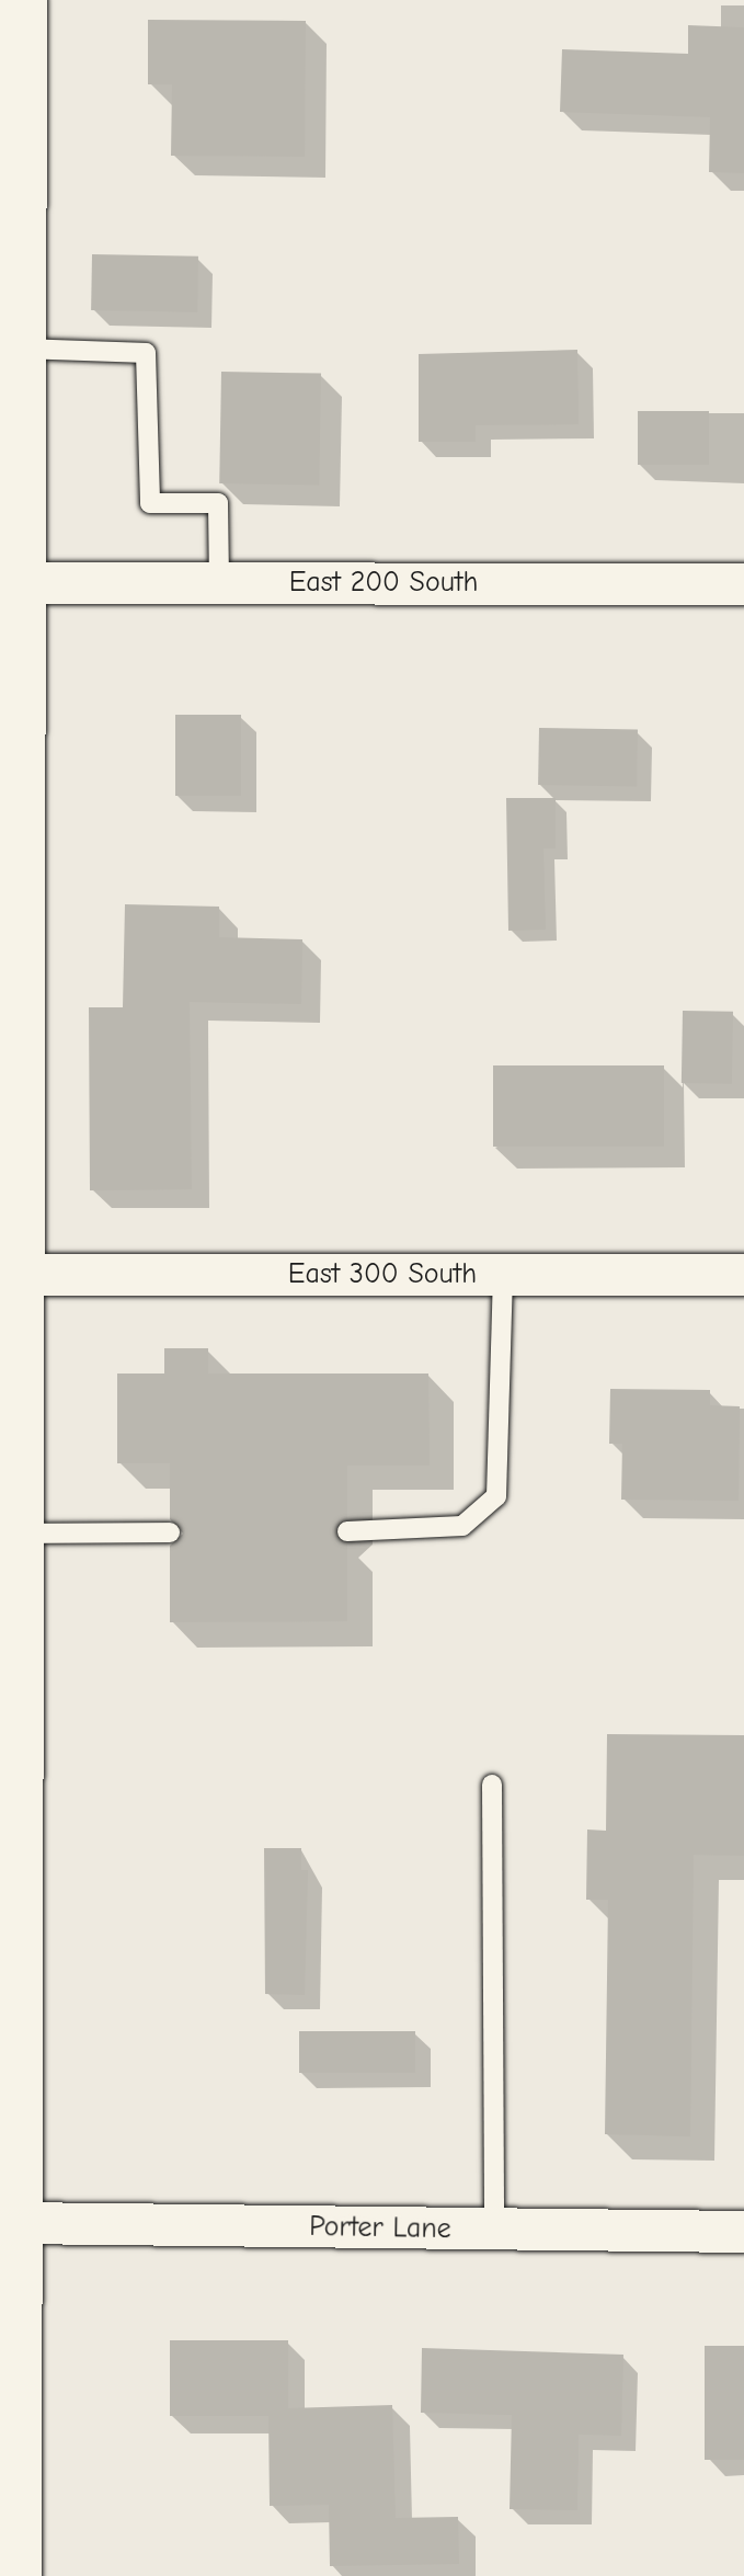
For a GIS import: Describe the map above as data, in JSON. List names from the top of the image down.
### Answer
{
  "streets": {
    "street": ["East 200 South", "East 300 South", "Porter Lane"]
  }
}
